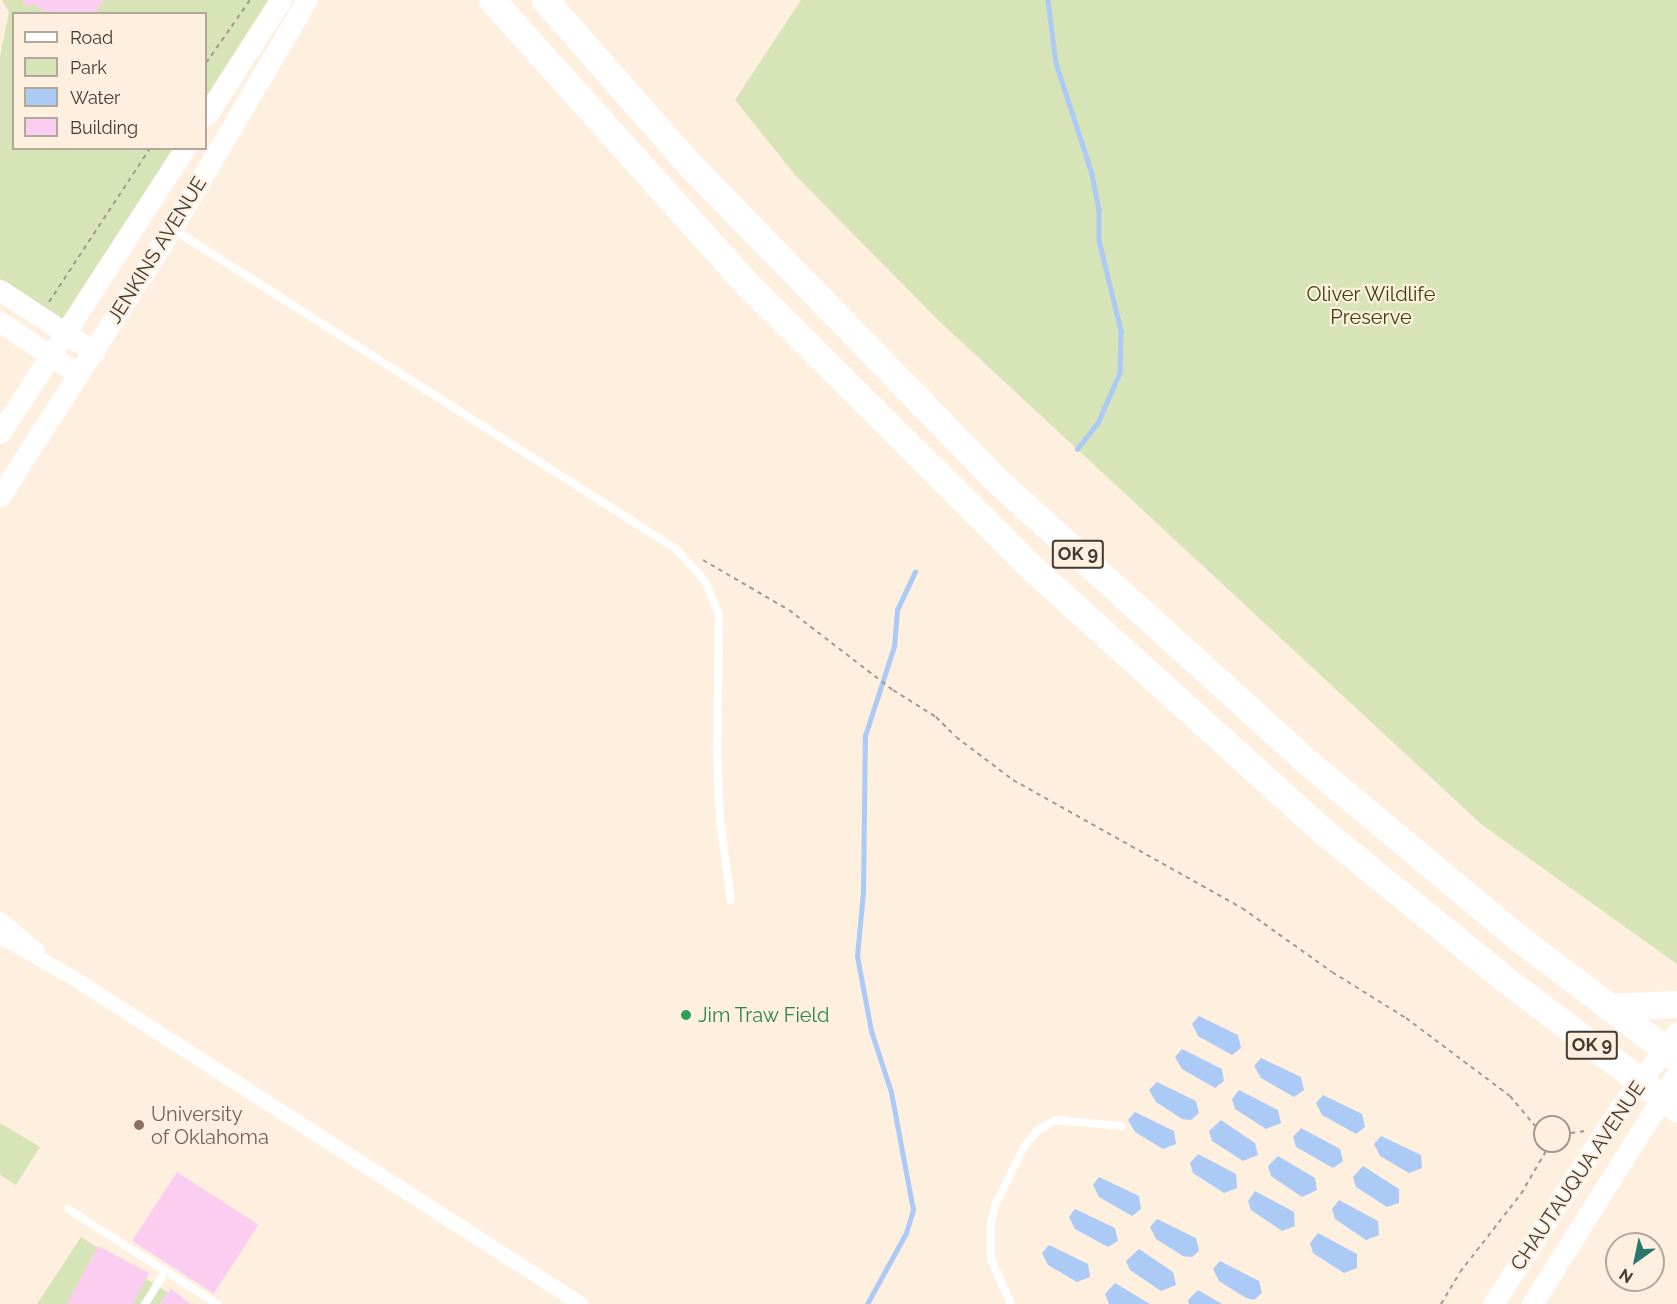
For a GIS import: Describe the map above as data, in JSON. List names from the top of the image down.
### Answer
{
  "streets": {
    "highway": ["OK 9"],
    "main road": ["JENKINS AVENUE", "CHAUTAUQUA AVENUE"]
  },
  "crossings": [
    ["OK 9", "CHAUTAUQUA AVENUE"]
  ],
  "parks": ["Oliver Wildlife Preserve"],
  "places": ["Jim Traw Field", "University of Oklahoma"],
  "legend": [
    "Road",
    "Park",
    "Water",
    "Building"
  ],
  "north": "bottom left"
}
